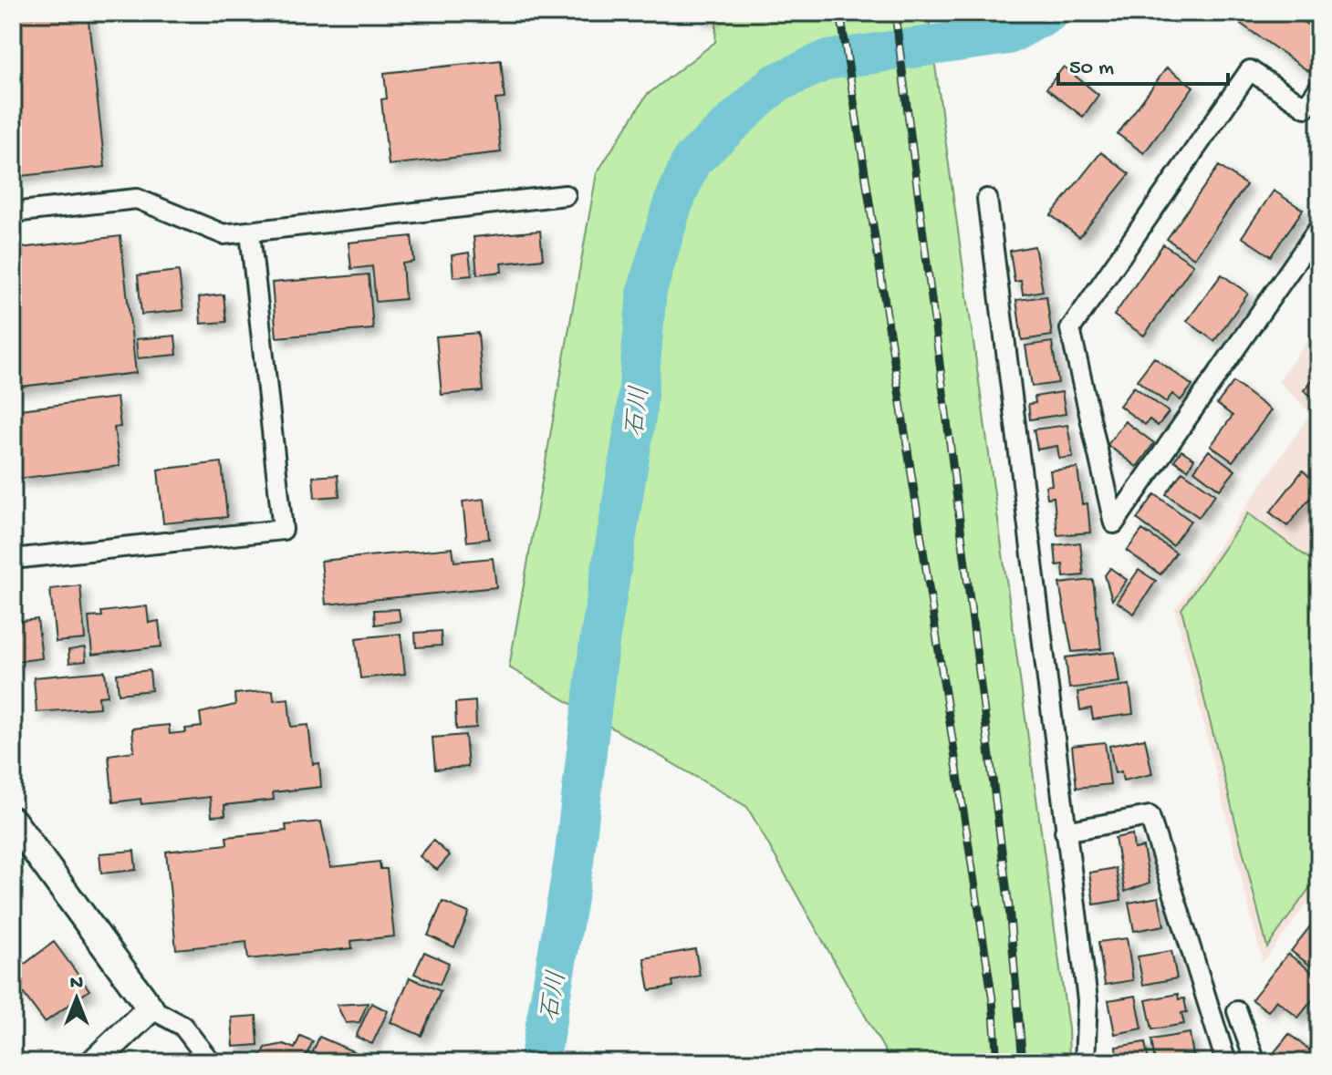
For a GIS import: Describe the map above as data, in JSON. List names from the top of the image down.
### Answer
{
  "water": ["石川"],
  "scale_bar": "50 m",
  "north": "top"
}
